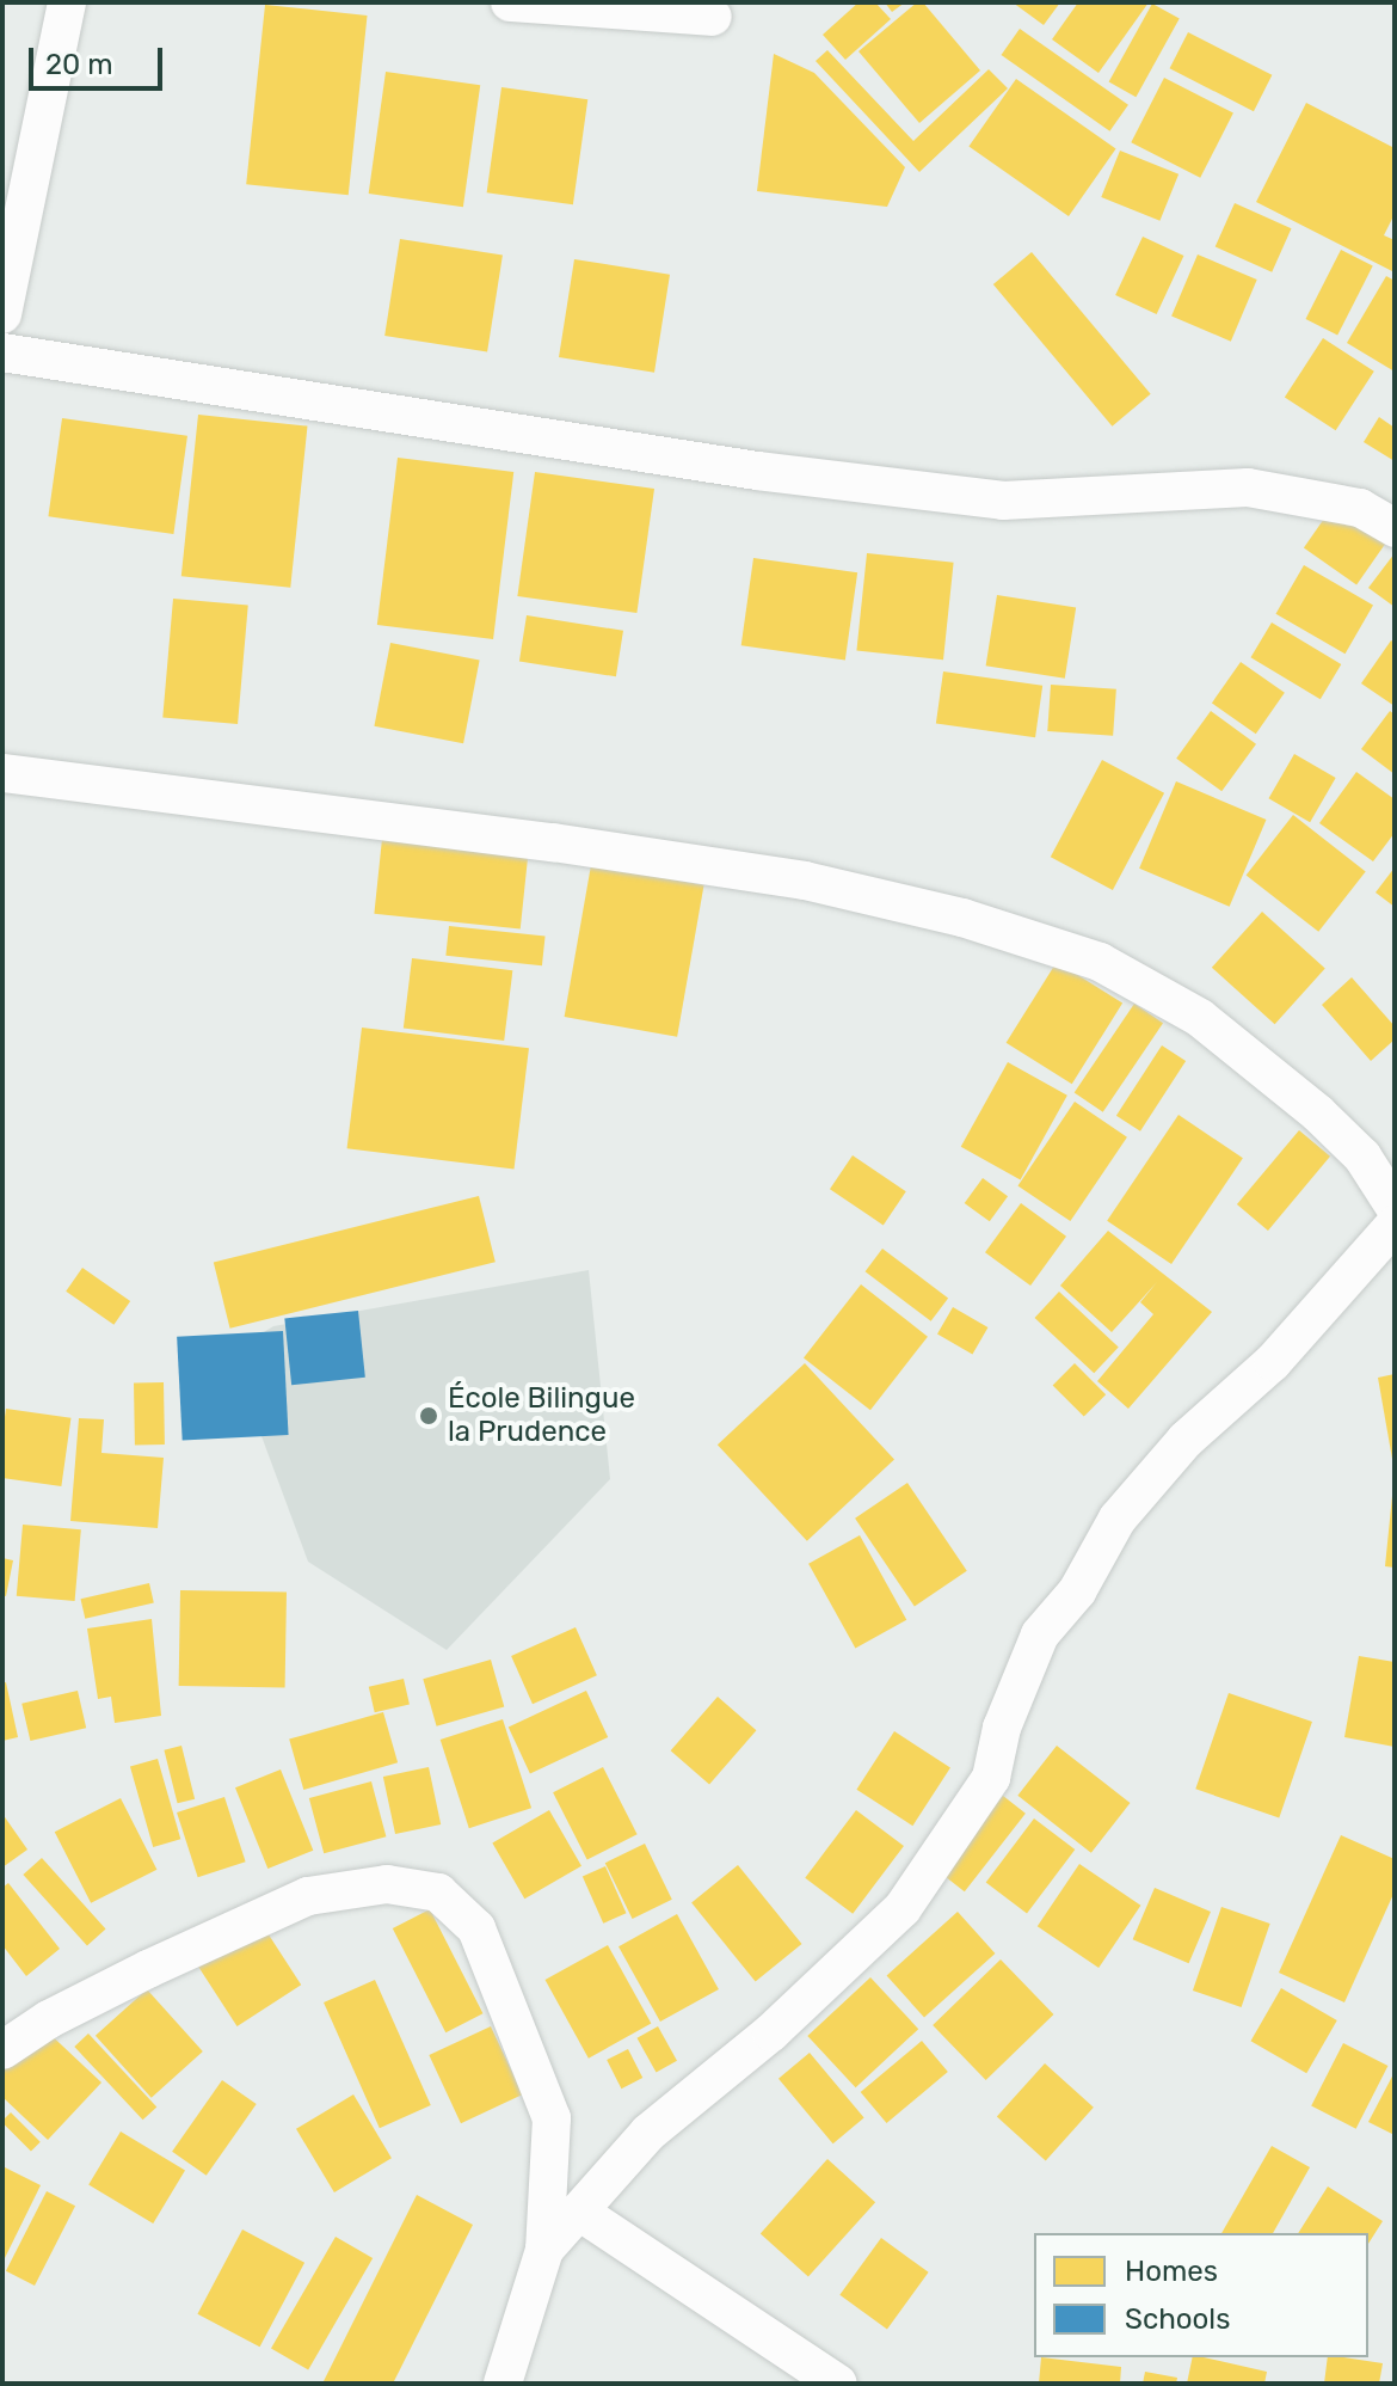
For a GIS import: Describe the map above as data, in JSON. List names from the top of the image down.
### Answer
{
  "places": ["École Bilingue la Prudence"],
  "legend": ["Homes", "Schools"],
  "scale_bar": "20 m"
}
